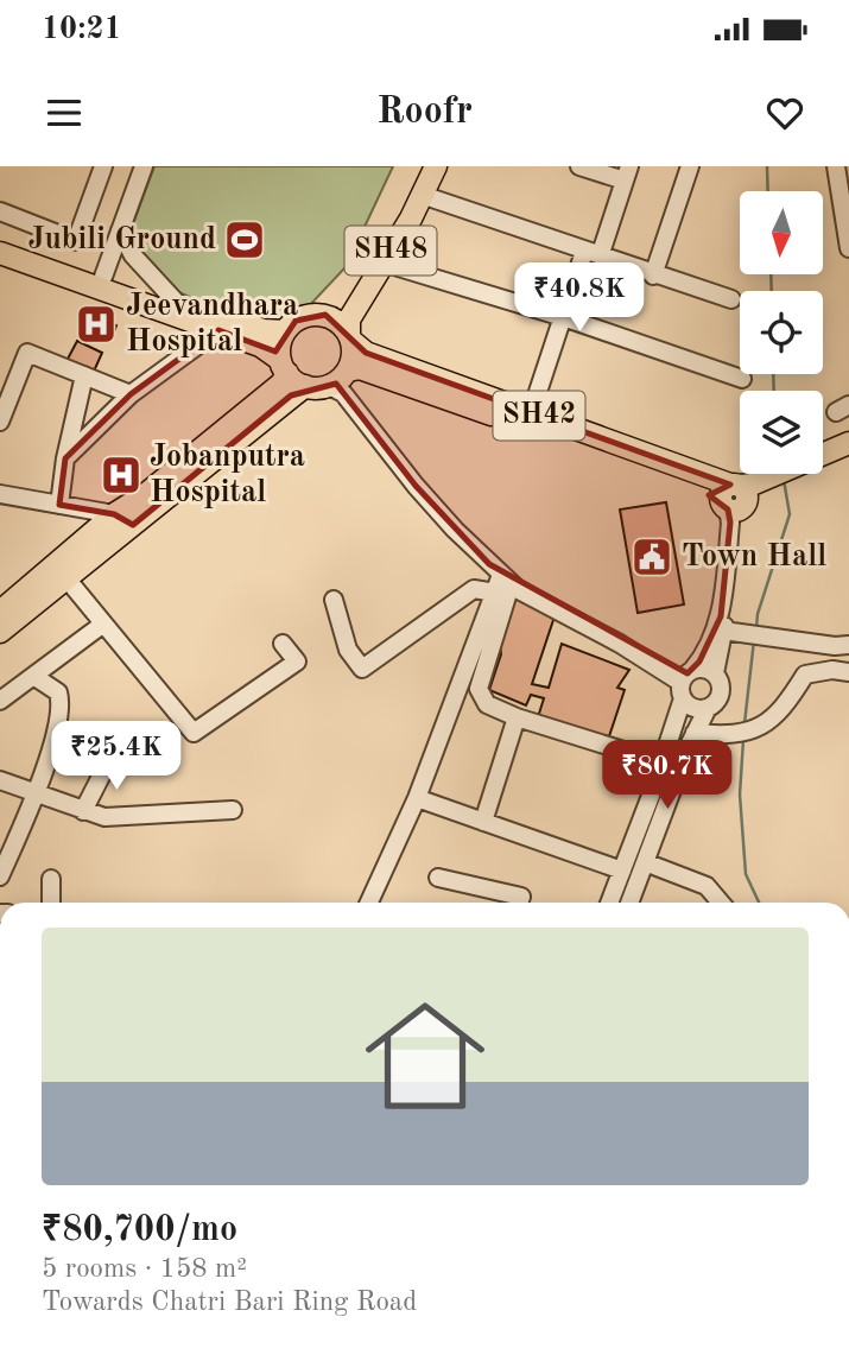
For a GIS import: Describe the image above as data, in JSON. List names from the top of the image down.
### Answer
{
  "streets": {
    "main road": ["SH48", "SH42"]
  },
  "crossings": [
    ["SH48", "SH42"]
  ],
  "places": {
    "sports": ["Jubili Ground"],
    "hospital": ["Jeevandhara Hospital", "Jobanputra Hospital"],
    "public building": ["Town Hall"]
  },
  "north": "bottom",
  "page": {
    "status": "10:21",
    "header": "Roofr",
    "price": ["₹40.8K", "₹25.4K", "₹80.7K"],
    "list": [
      {
        "name": "₹80,700/mo",
        "note": "5 rooms · 158 m² · Towards Chatri Bari Ring Road"
      }
    ]
  }
}
